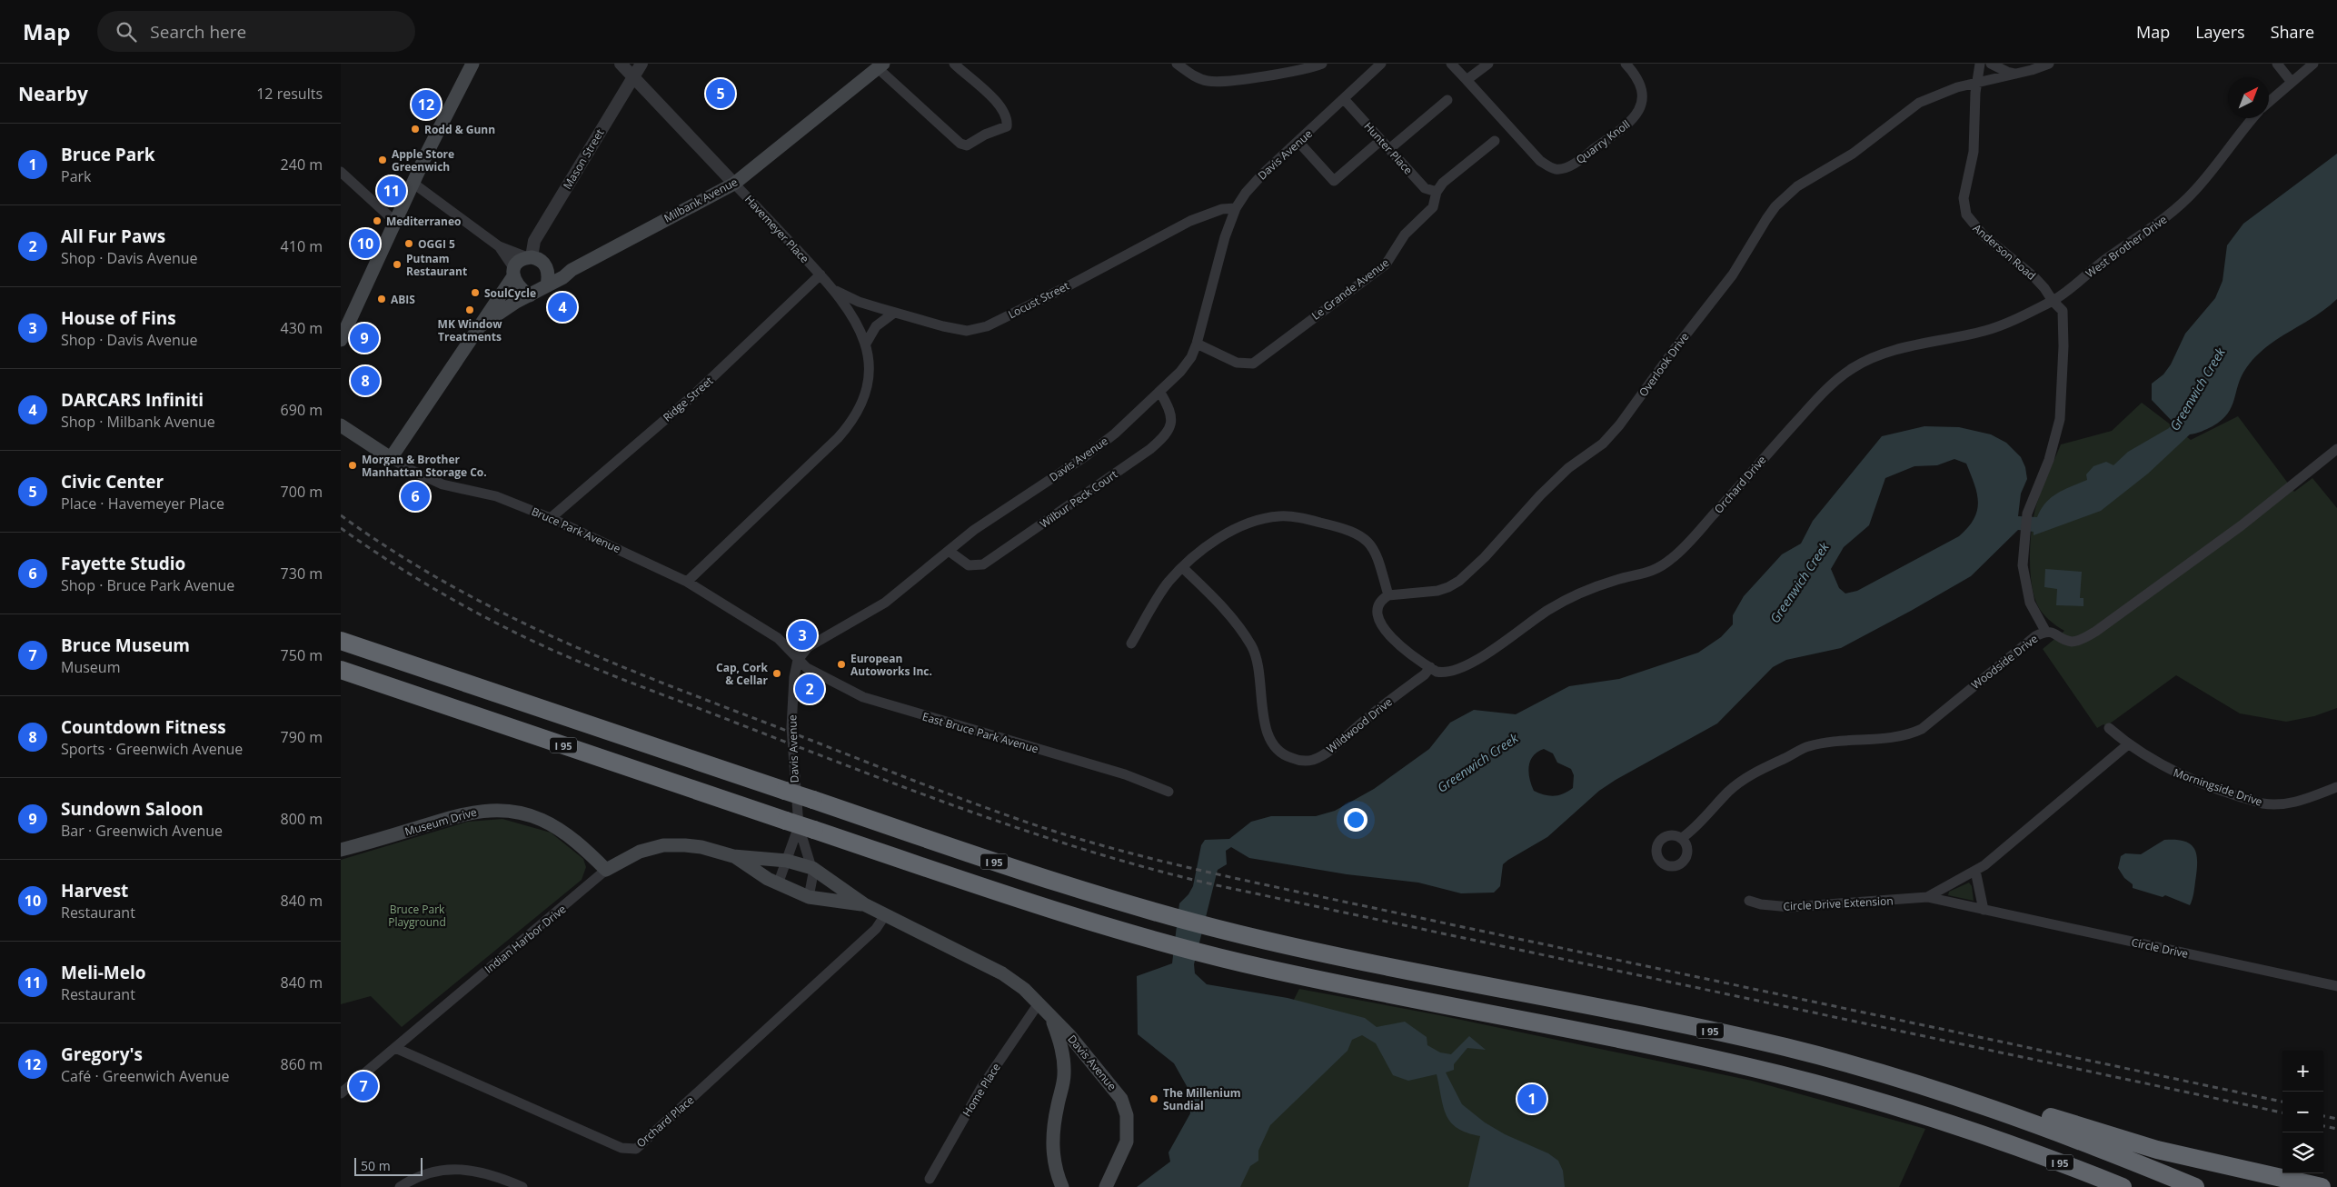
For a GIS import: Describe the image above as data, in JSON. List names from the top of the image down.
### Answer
{
  "streets": {
    "highway": ["I 95"],
    "main road": [
      "Davis Avenue",
      "Milbank Avenue",
      "Bruce Park Avenue",
      "Museum Drive",
      "Indian Harbor Drive"
    ],
    "street": [
      "Quarry Knoll",
      "Hunter Place",
      "Mason Street",
      "Havemeyer Place",
      "West Brother Drive",
      "Anderson Road",
      "Le Grande Avenue",
      "Locust Street",
      "Overlook Drive",
      "Ridge Street",
      "Orchard Drive",
      "Wilbur Peck Court",
      "Woodside Drive",
      "Wildwood Drive",
      "East Bruce Park Avenue",
      "Morningside Drive",
      "Circle Drive Extension",
      "Circle Drive",
      "Home Place",
      "Orchard Place"
    ]
  },
  "crossings": [
    ["Hunter Place", "Davis Avenue"],
    ["Hunter Place", "Le Grande Avenue"],
    ["Davis Avenue", "Le Grande Avenue"],
    ["Davis Avenue", "Locust Street"],
    ["Davis Avenue", "Wilbur Peck Court"],
    ["Davis Avenue", "Bruce Park Avenue"],
    ["Davis Avenue", "East Bruce Park Avenue"],
    ["Davis Avenue", "I 95"],
    ["Davis Avenue", "Indian Harbor Drive"],
    ["Davis Avenue", "Home Place"],
    ["Davis Avenue", "Orchard Place"],
    ["Mason Street", "Milbank Avenue"],
    ["Mason Street", "Havemeyer Place"],
    ["Milbank Avenue", "Havemeyer Place"],
    ["Havemeyer Place", "Locust Street"],
    ["Havemeyer Place", "Ridge Street"],
    ["Havemeyer Place", "Bruce Park Avenue"],
    ["West Brother Drive", "Anderson Road"],
    ["West Brother Drive", "Orchard Drive"],
    ["Anderson Road", "Overlook Drive"],
    ["Anderson Road", "Orchard Drive"],
    ["Ridge Street", "Bruce Park Avenue"],
    ["Orchard Drive", "Wildwood Drive"],
    ["Bruce Park Avenue", "East Bruce Park Avenue"],
    ["Museum Drive", "Indian Harbor Drive"],
    ["Circle Drive Extension", "Circle Drive"],
    ["Indian Harbor Drive", "Orchard Place"]
  ],
  "water": ["Greenwich Creek"],
  "parks": ["Bruce Park Playground"],
  "places": [
    "Rodd & Gunn",
    "Apple Store Greenwich",
    "Mediterraneo",
    "OGGI 5",
    "Putnam Restaurant",
    "SoulCycle",
    "ABIS",
    "MK Window Treatments",
    "Morgan & Brother Manhattan Storage Co.",
    "European Autoworks Inc.",
    "Cap, Cork & Cellar",
    "The Millenium Sundial"
  ],
  "scale_bar": "50 m",
  "north": "top right",
  "page": {
    "header": "Map",
    "search": "Search here",
    "nav": ["Map", "Layers", "Share"],
    "heading": ["Nearby", "12 results"],
    "pins": [
      "5",
      "12",
      "11",
      "10",
      "4",
      "9",
      "8",
      "6",
      "3",
      "2",
      "7",
      "1"
    ],
    "list": [
      {
        "mark": "1",
        "name": "Bruce Park",
        "note": "Park",
        "value": "240 m"
      },
      {
        "mark": "2",
        "name": "All Fur Paws",
        "note": "Shop · Davis Avenue",
        "value": "410 m"
      },
      {
        "mark": "3",
        "name": "House of Fins",
        "note": "Shop · Davis Avenue",
        "value": "430 m"
      },
      {
        "mark": "4",
        "name": "DARCARS Infiniti",
        "note": "Shop · Milbank Avenue",
        "value": "690 m"
      },
      {
        "mark": "5",
        "name": "Civic Center",
        "note": "Place · Havemeyer Place",
        "value": "700 m"
      },
      {
        "mark": "6",
        "name": "Fayette Studio",
        "note": "Shop · Bruce Park Avenue",
        "value": "730 m"
      },
      {
        "mark": "7",
        "name": "Bruce Museum",
        "note": "Museum",
        "value": "750 m"
      },
      {
        "mark": "8",
        "name": "Countdown Fitness",
        "note": "Sports · Greenwich Avenue",
        "value": "790 m"
      },
      {
        "mark": "9",
        "name": "Sundown Saloon",
        "note": "Bar · Greenwich Avenue",
        "value": "800 m"
      },
      {
        "mark": "10",
        "name": "Harvest",
        "note": "Restaurant",
        "value": "840 m"
      },
      {
        "mark": "11",
        "name": "Meli-Melo",
        "note": "Restaurant",
        "value": "840 m"
      },
      {
        "mark": "12",
        "name": "Gregory's",
        "note": "Café · Greenwich Avenue",
        "value": "860 m"
      }
    ],
    "map_buttons": ["+", "−"],
    "scale": "50 m"
  }
}
